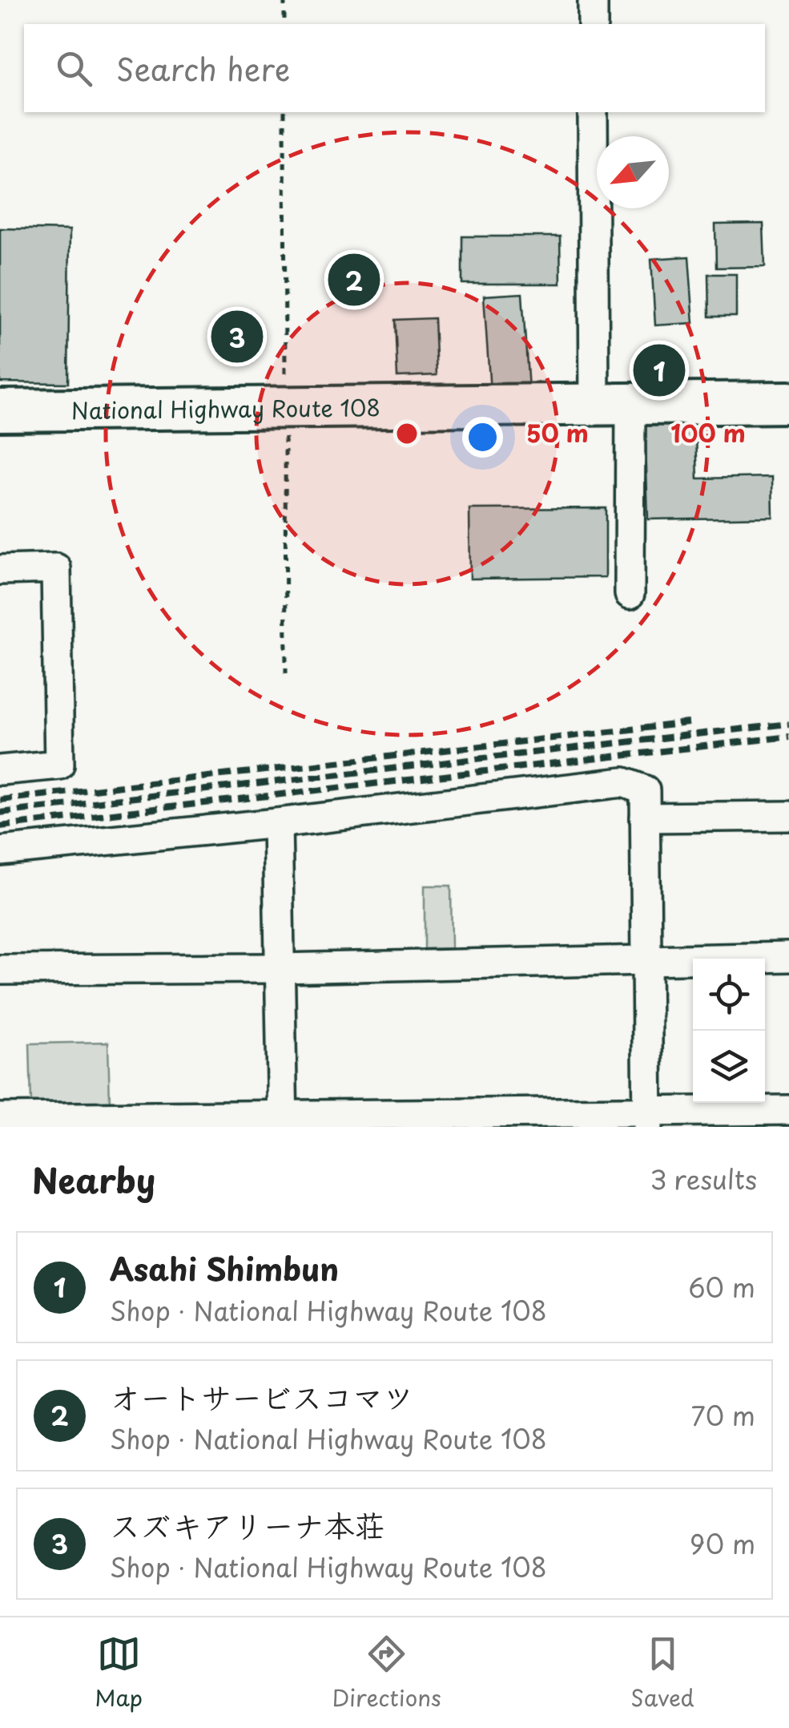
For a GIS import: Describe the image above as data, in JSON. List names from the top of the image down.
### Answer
{
  "streets": {
    "highway": ["National Highway Route 108"]
  },
  "north": "bottom left",
  "page": {
    "search": "Search here",
    "pins": ["2", "3", "1"],
    "heading": ["Nearby", "3 results"],
    "list": [
      {
        "mark": "1",
        "name": "Asahi Shimbun",
        "note": "Shop · National Highway Route 108",
        "value": "60 m"
      },
      {
        "mark": "2",
        "name": "オートサービスコマツ",
        "note": "Shop · National Highway Route 108",
        "value": "70 m"
      },
      {
        "mark": "3",
        "name": "スズキアリーナ本荘",
        "note": "Shop · National Highway Route 108",
        "value": "90 m"
      }
    ],
    "nav": ["Map", "Directions", "Saved"]
  },
  "rings": ["50 m", "100 m"]
}
